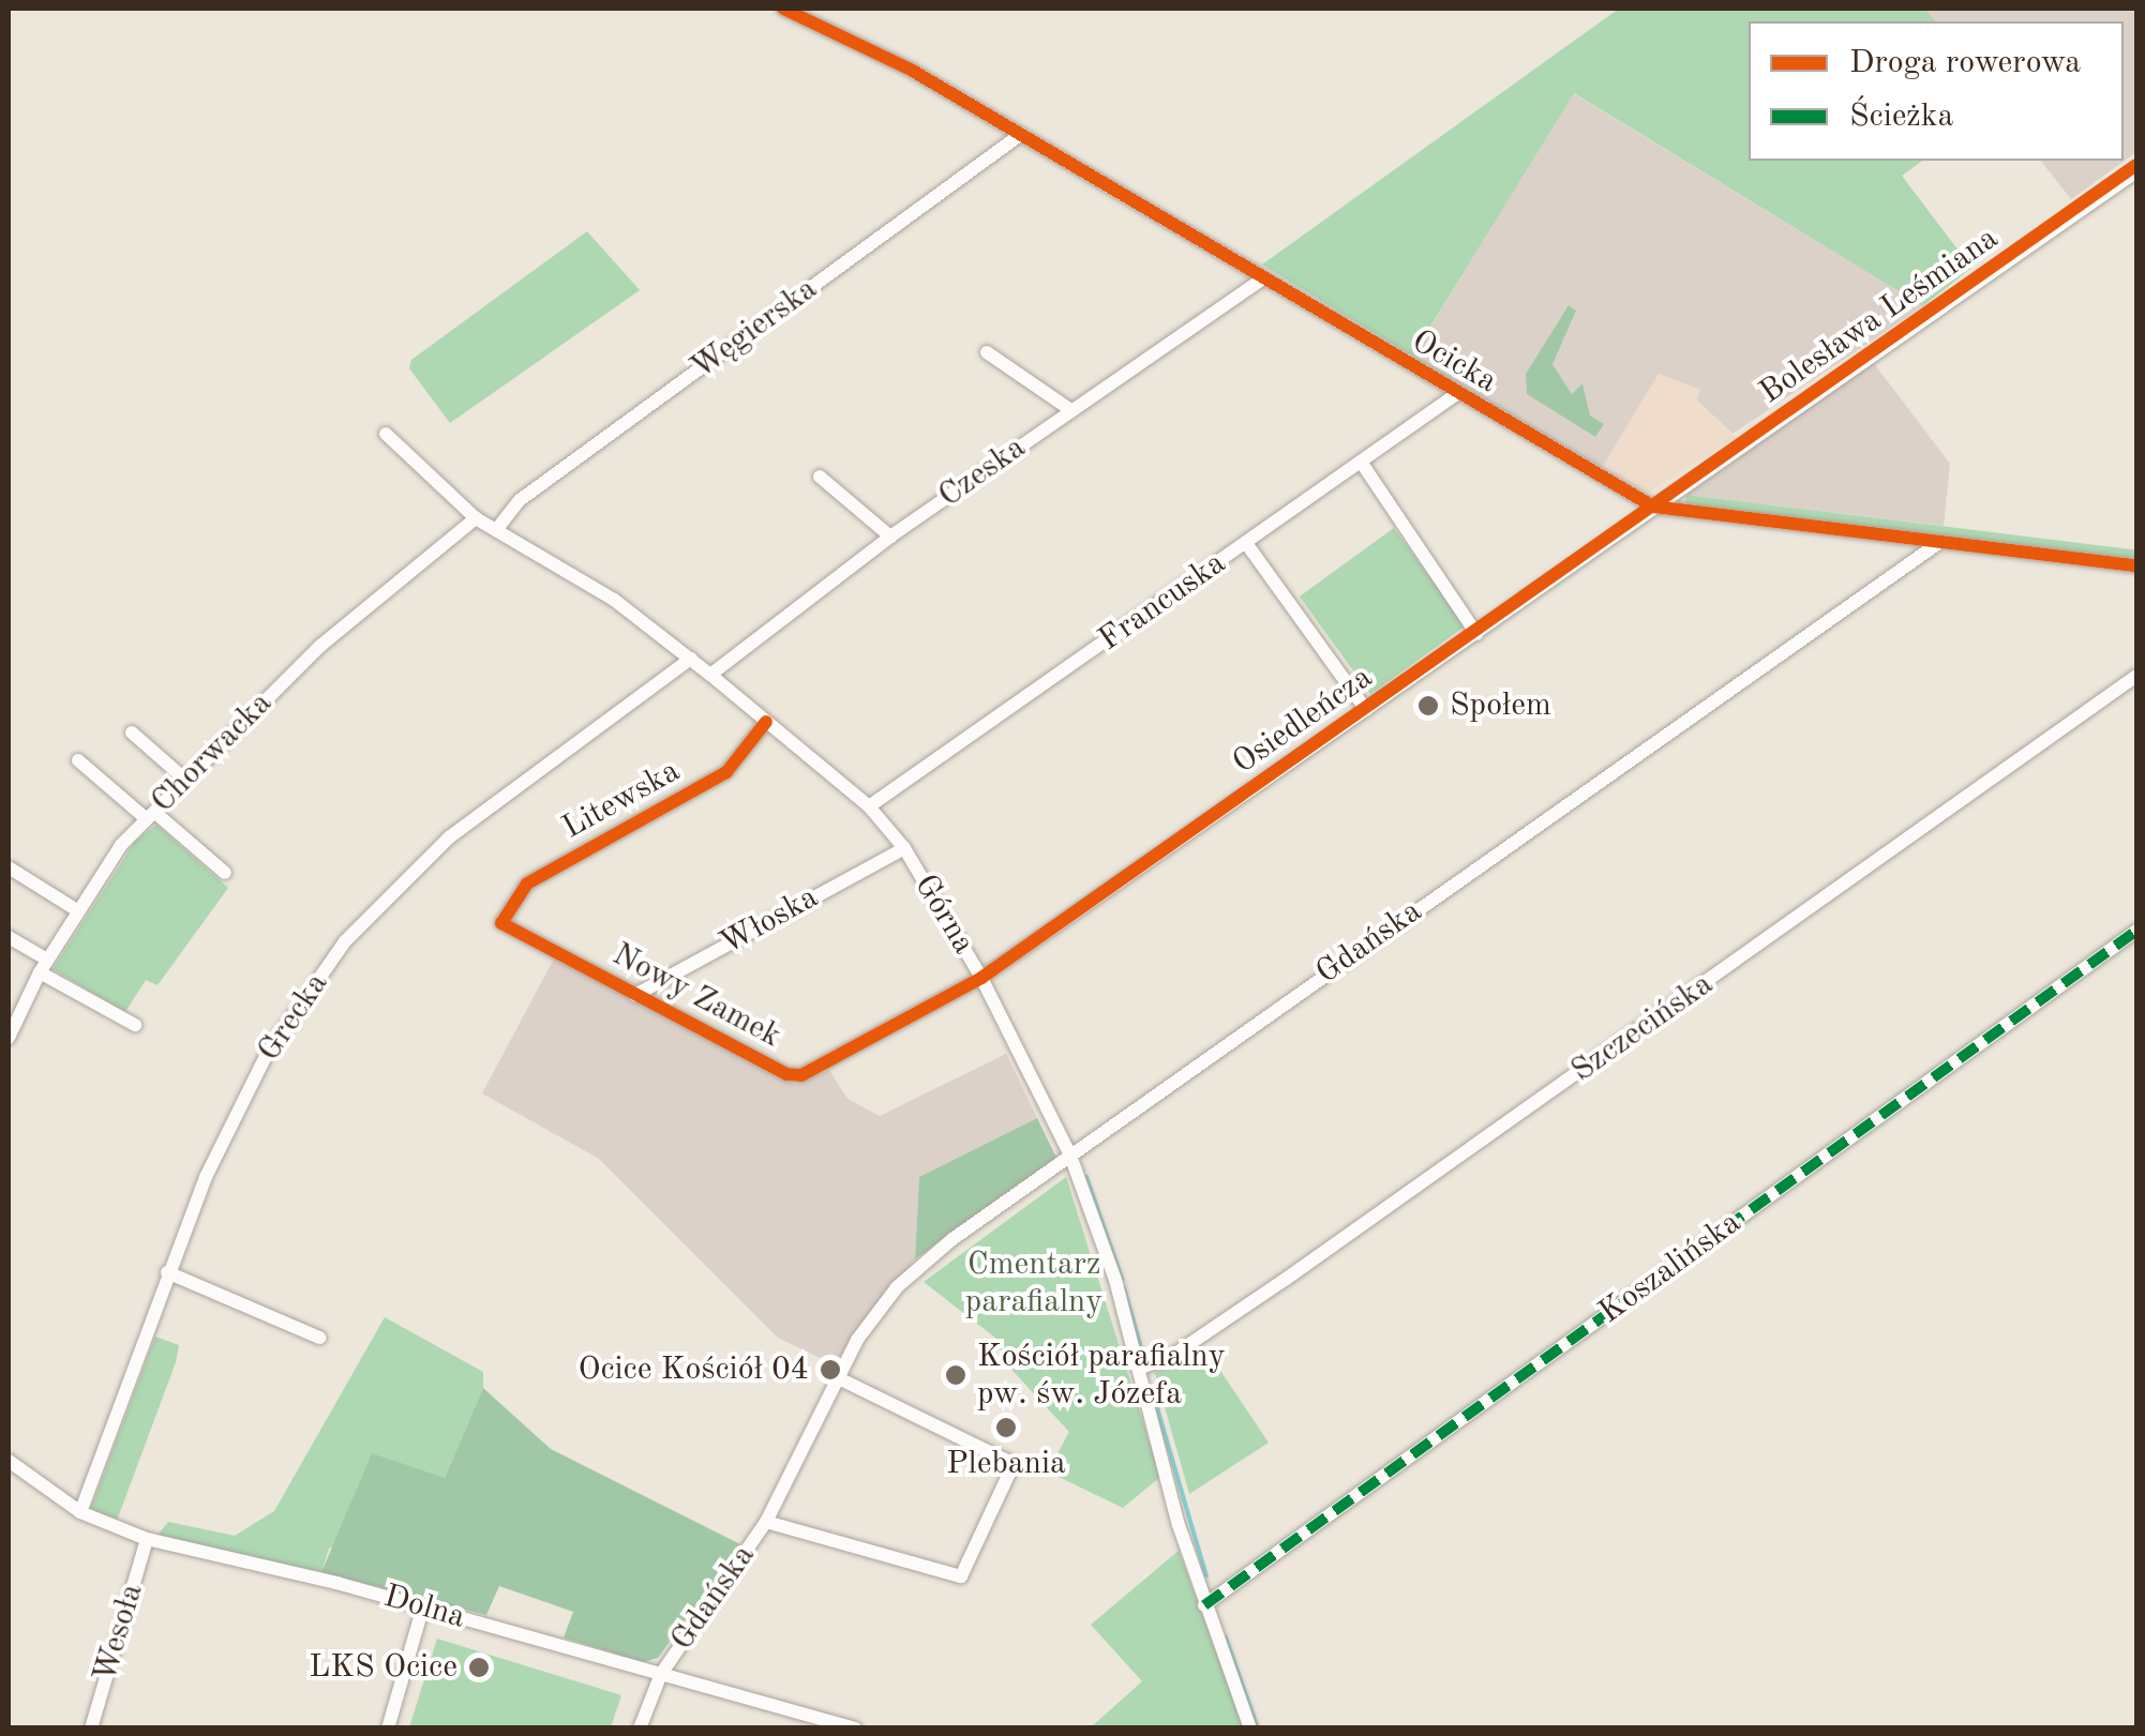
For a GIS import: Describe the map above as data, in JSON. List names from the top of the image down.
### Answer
{
  "streets": {
    "street": [
      "Bolesława Leśmiana",
      "Węgierska",
      "Ocicka",
      "Czeska",
      "Francuska",
      "Osiedleńcza",
      "Chorwacka",
      "Litewska",
      "Górna",
      "Włoska",
      "Gdańska",
      "Nowy Zamek",
      "Grecka",
      "Szczecińska",
      "Koszalińska",
      "Dolna",
      "Wesoła"
    ]
  },
  "crossings": [
    ["Bolesława Leśmiana", "Ocicka"],
    ["Bolesława Leśmiana", "Osiedleńcza"],
    ["Węgierska", "Ocicka"],
    ["Węgierska", "Górna"],
    ["Ocicka", "Czeska"],
    ["Ocicka", "Francuska"],
    ["Ocicka", "Osiedleńcza"],
    ["Ocicka", "Gdańska"],
    ["Czeska", "Górna"],
    ["Francuska", "Górna"],
    ["Osiedleńcza", "Górna"],
    ["Osiedleńcza", "Nowy Zamek"],
    ["Chorwacka", "Górna"],
    ["Litewska", "Górna"],
    ["Litewska", "Nowy Zamek"],
    ["Górna", "Włoska"],
    ["Górna", "Gdańska"],
    ["Górna", "Nowy Zamek"],
    ["Górna", "Grecka"],
    ["Górna", "Szczecińska"],
    ["Górna", "Koszalińska"],
    ["Włoska", "Nowy Zamek"],
    ["Gdańska", "Dolna"],
    ["Grecka", "Dolna"],
    ["Dolna", "Wesoła"]
  ],
  "parks": ["Cmentarz parafialny"],
  "places": [
    "Społem",
    "Ocice Kościół 04",
    "Kościół parafialny pw. św. Józefa",
    "Plebania",
    "LKS Ocice"
  ],
  "legend": ["Droga rowerowa", "Ścieżka"]
}
